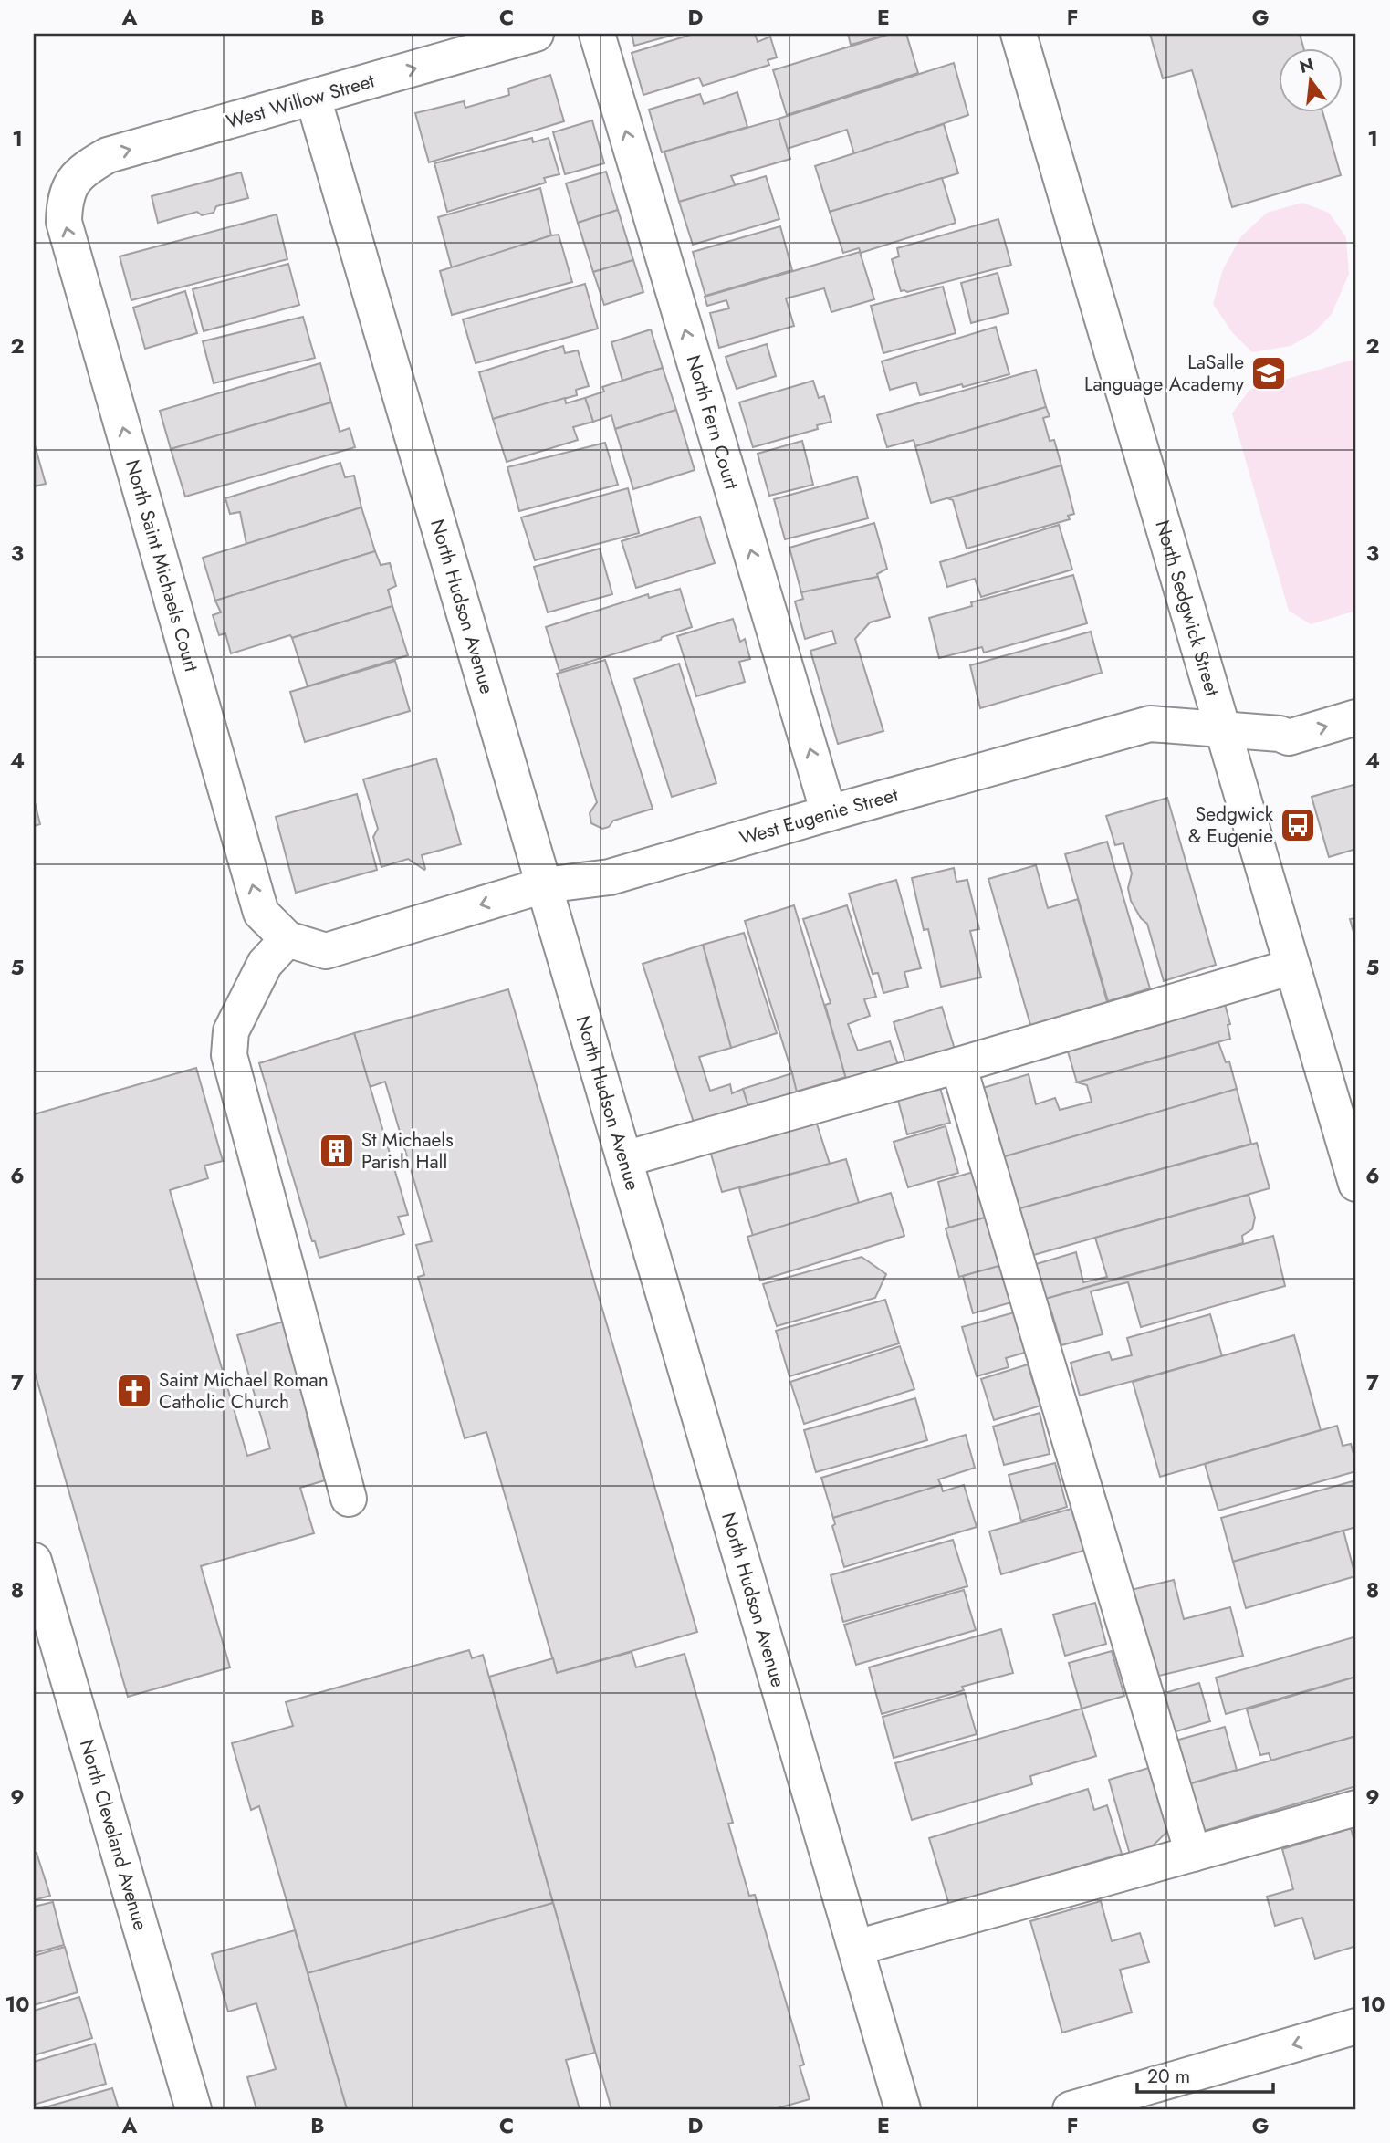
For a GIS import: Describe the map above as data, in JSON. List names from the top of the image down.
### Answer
{
  "streets": {
    "street": [
      "West Willow Street",
      "North Fern Court",
      "North Saint Michaels Court",
      "North Hudson Avenue",
      "North Sedgwick Street",
      "West Eugenie Street",
      "North Cleveland Avenue"
    ]
  },
  "crossings": [
    ["West Willow Street", "North Saint Michaels Court"],
    ["West Willow Street", "North Hudson Avenue"],
    ["North Fern Court", "West Eugenie Street"],
    ["North Saint Michaels Court", "West Eugenie Street"],
    ["North Hudson Avenue", "West Eugenie Street"],
    ["North Sedgwick Street", "West Eugenie Street"]
  ],
  "one_way": ["West Willow Street", "North Fern Court", "North Saint Michaels Court"],
  "places": {
    "school or university": ["LaSalle Language Academy"],
    "bus stop": ["Sedgwick & Eugenie"],
    "building": ["St Michaels Parish Hall"],
    "church": ["Saint Michael Roman Catholic Church"]
  },
  "scale_bar": "20 m",
  "north": "top",
  "grid": {
    "columns": [
      "A",
      "B",
      "C",
      "D",
      "E",
      "F",
      "G"
    ],
    "rows": [
      "1",
      "2",
      "3",
      "4",
      "5",
      "6",
      "7",
      "8",
      "9",
      "10"
    ]
  }
}
